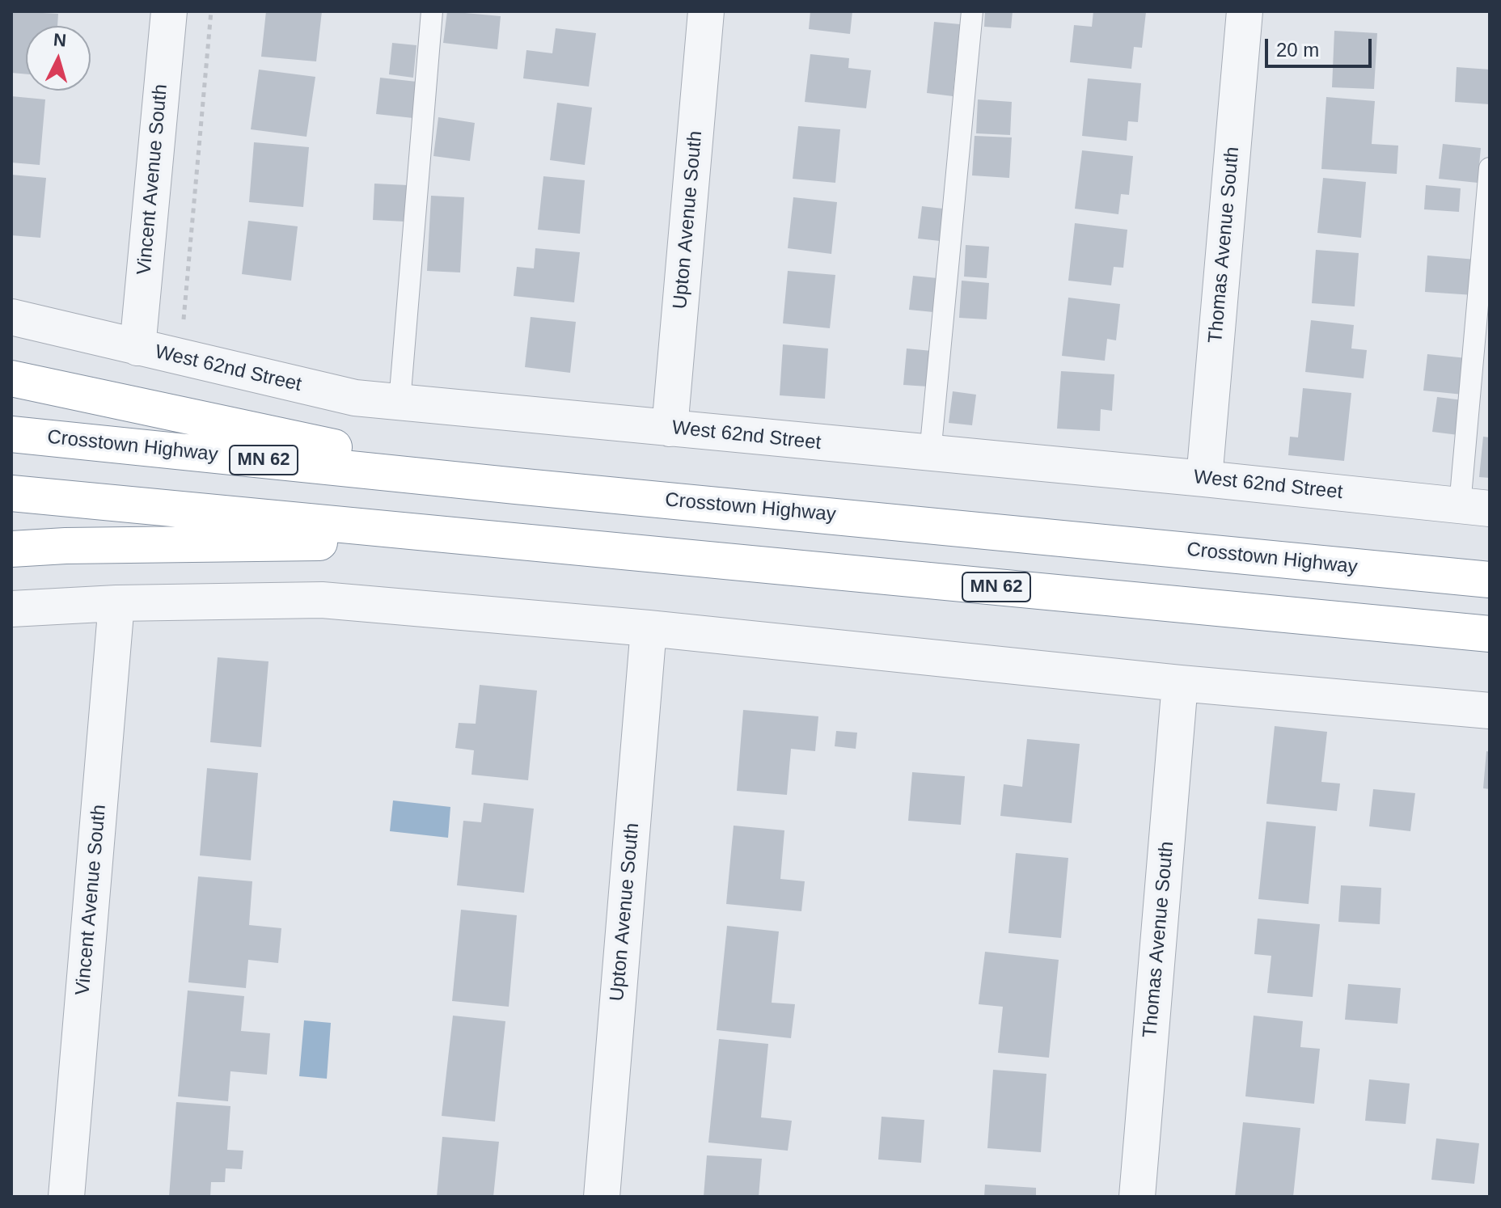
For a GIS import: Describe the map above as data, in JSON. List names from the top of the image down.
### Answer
{
  "streets": {
    "highway": ["Crosstown Highway", "MN 62"],
    "street": [
      "Vincent Avenue South",
      "Upton Avenue South",
      "Thomas Avenue South",
      "West 62nd Street"
    ]
  },
  "crossings": [
    ["Vincent Avenue South", "West 62nd Street"],
    ["Upton Avenue South", "West 62nd Street"],
    ["Thomas Avenue South", "West 62nd Street"]
  ],
  "scale_bar": "20 m",
  "north": "top"
}
